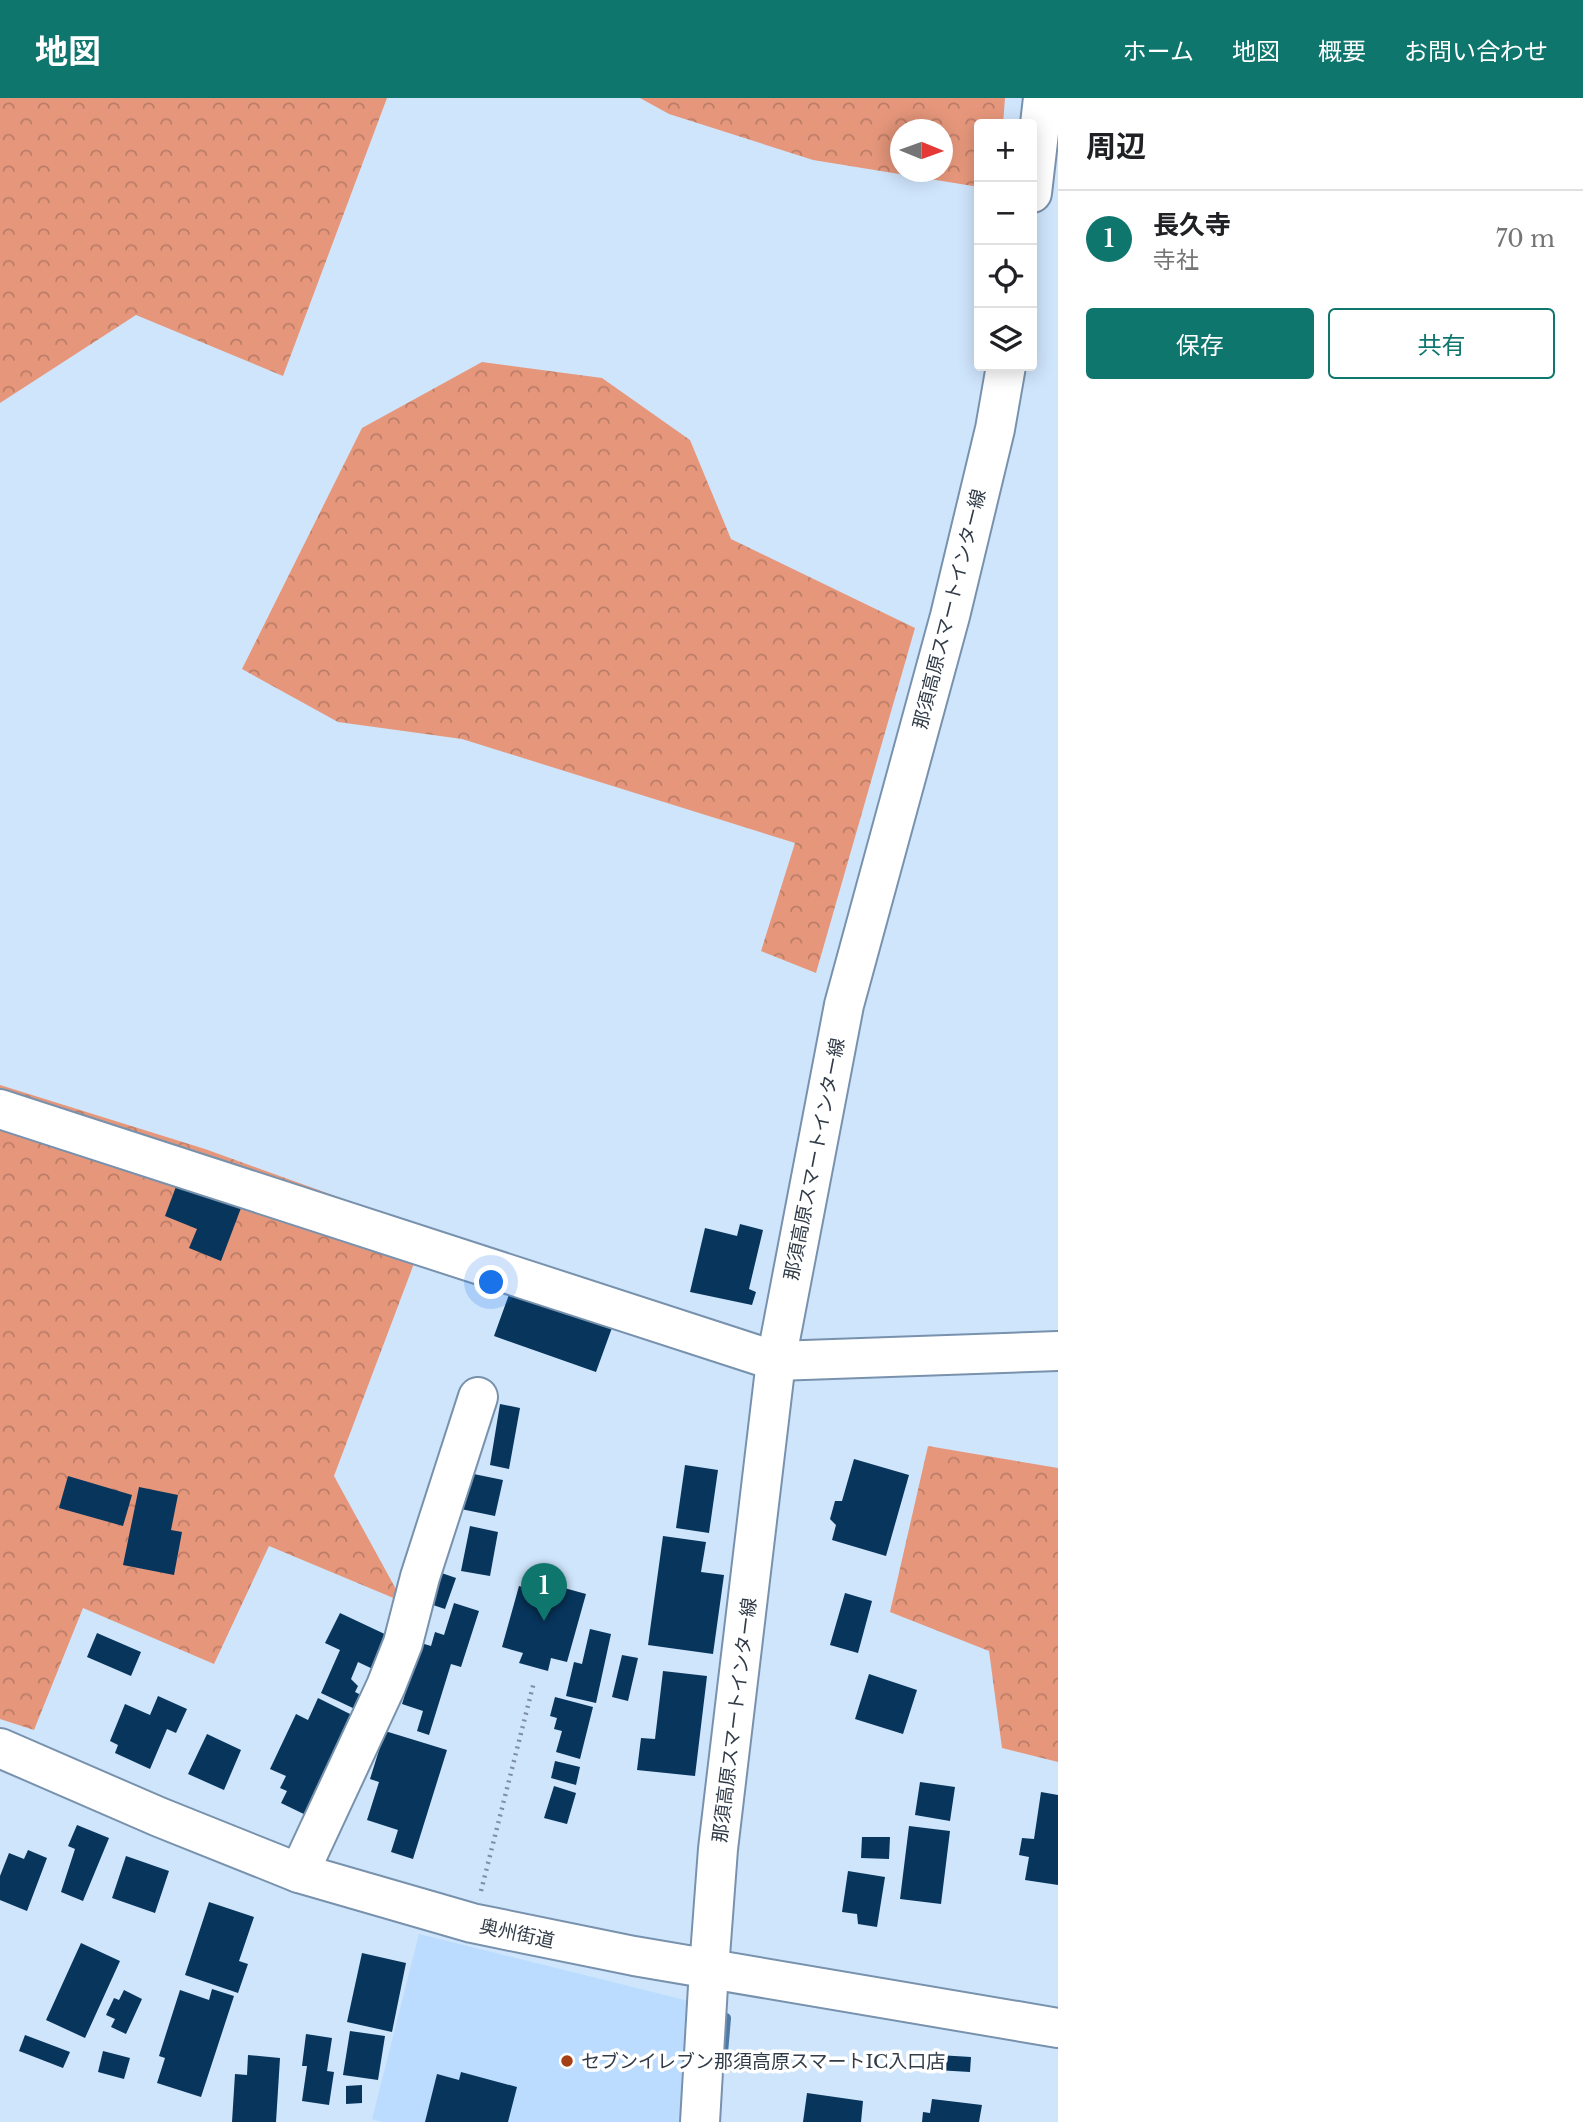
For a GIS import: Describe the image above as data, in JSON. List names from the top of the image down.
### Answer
{
  "streets": {
    "main road": ["那須高原スマートインター線", "奥州街道"]
  },
  "crossings": [
    ["那須高原スマートインター線", "奥州街道"]
  ],
  "places": ["セブンイレブン那須高原スマートIC入口店"],
  "north": "right",
  "page": {
    "header": "地図",
    "nav": [
      "ホーム",
      "地図",
      "概要",
      "お問い合わせ"
    ],
    "heading": "周辺",
    "map_buttons": ["+", "−"],
    "list": [
      {
        "mark": "1",
        "name": "長久寺",
        "note": "寺社",
        "value": "70 m"
      }
    ],
    "buttons": ["保存", "共有"],
    "pins": "1"
  }
}
